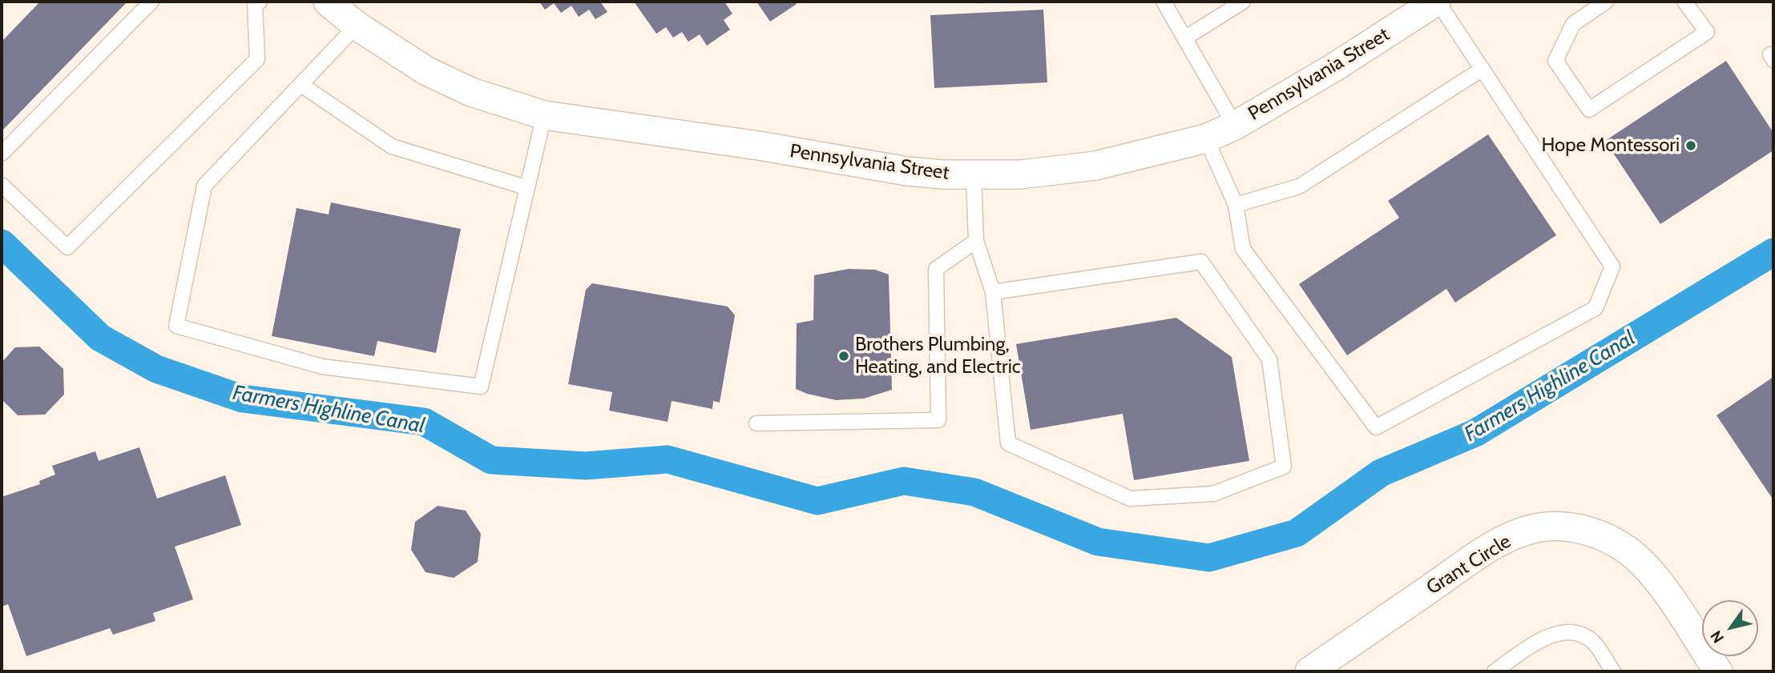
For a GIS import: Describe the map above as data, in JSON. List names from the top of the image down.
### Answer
{
  "streets": {
    "street": ["Pennsylvania Street", "Grant Circle"]
  },
  "water": ["Farmers Highline Canal"],
  "places": ["Hope Montessori", "Brothers Plumbing, Heating, and Electric"],
  "north": "bottom left"
}
